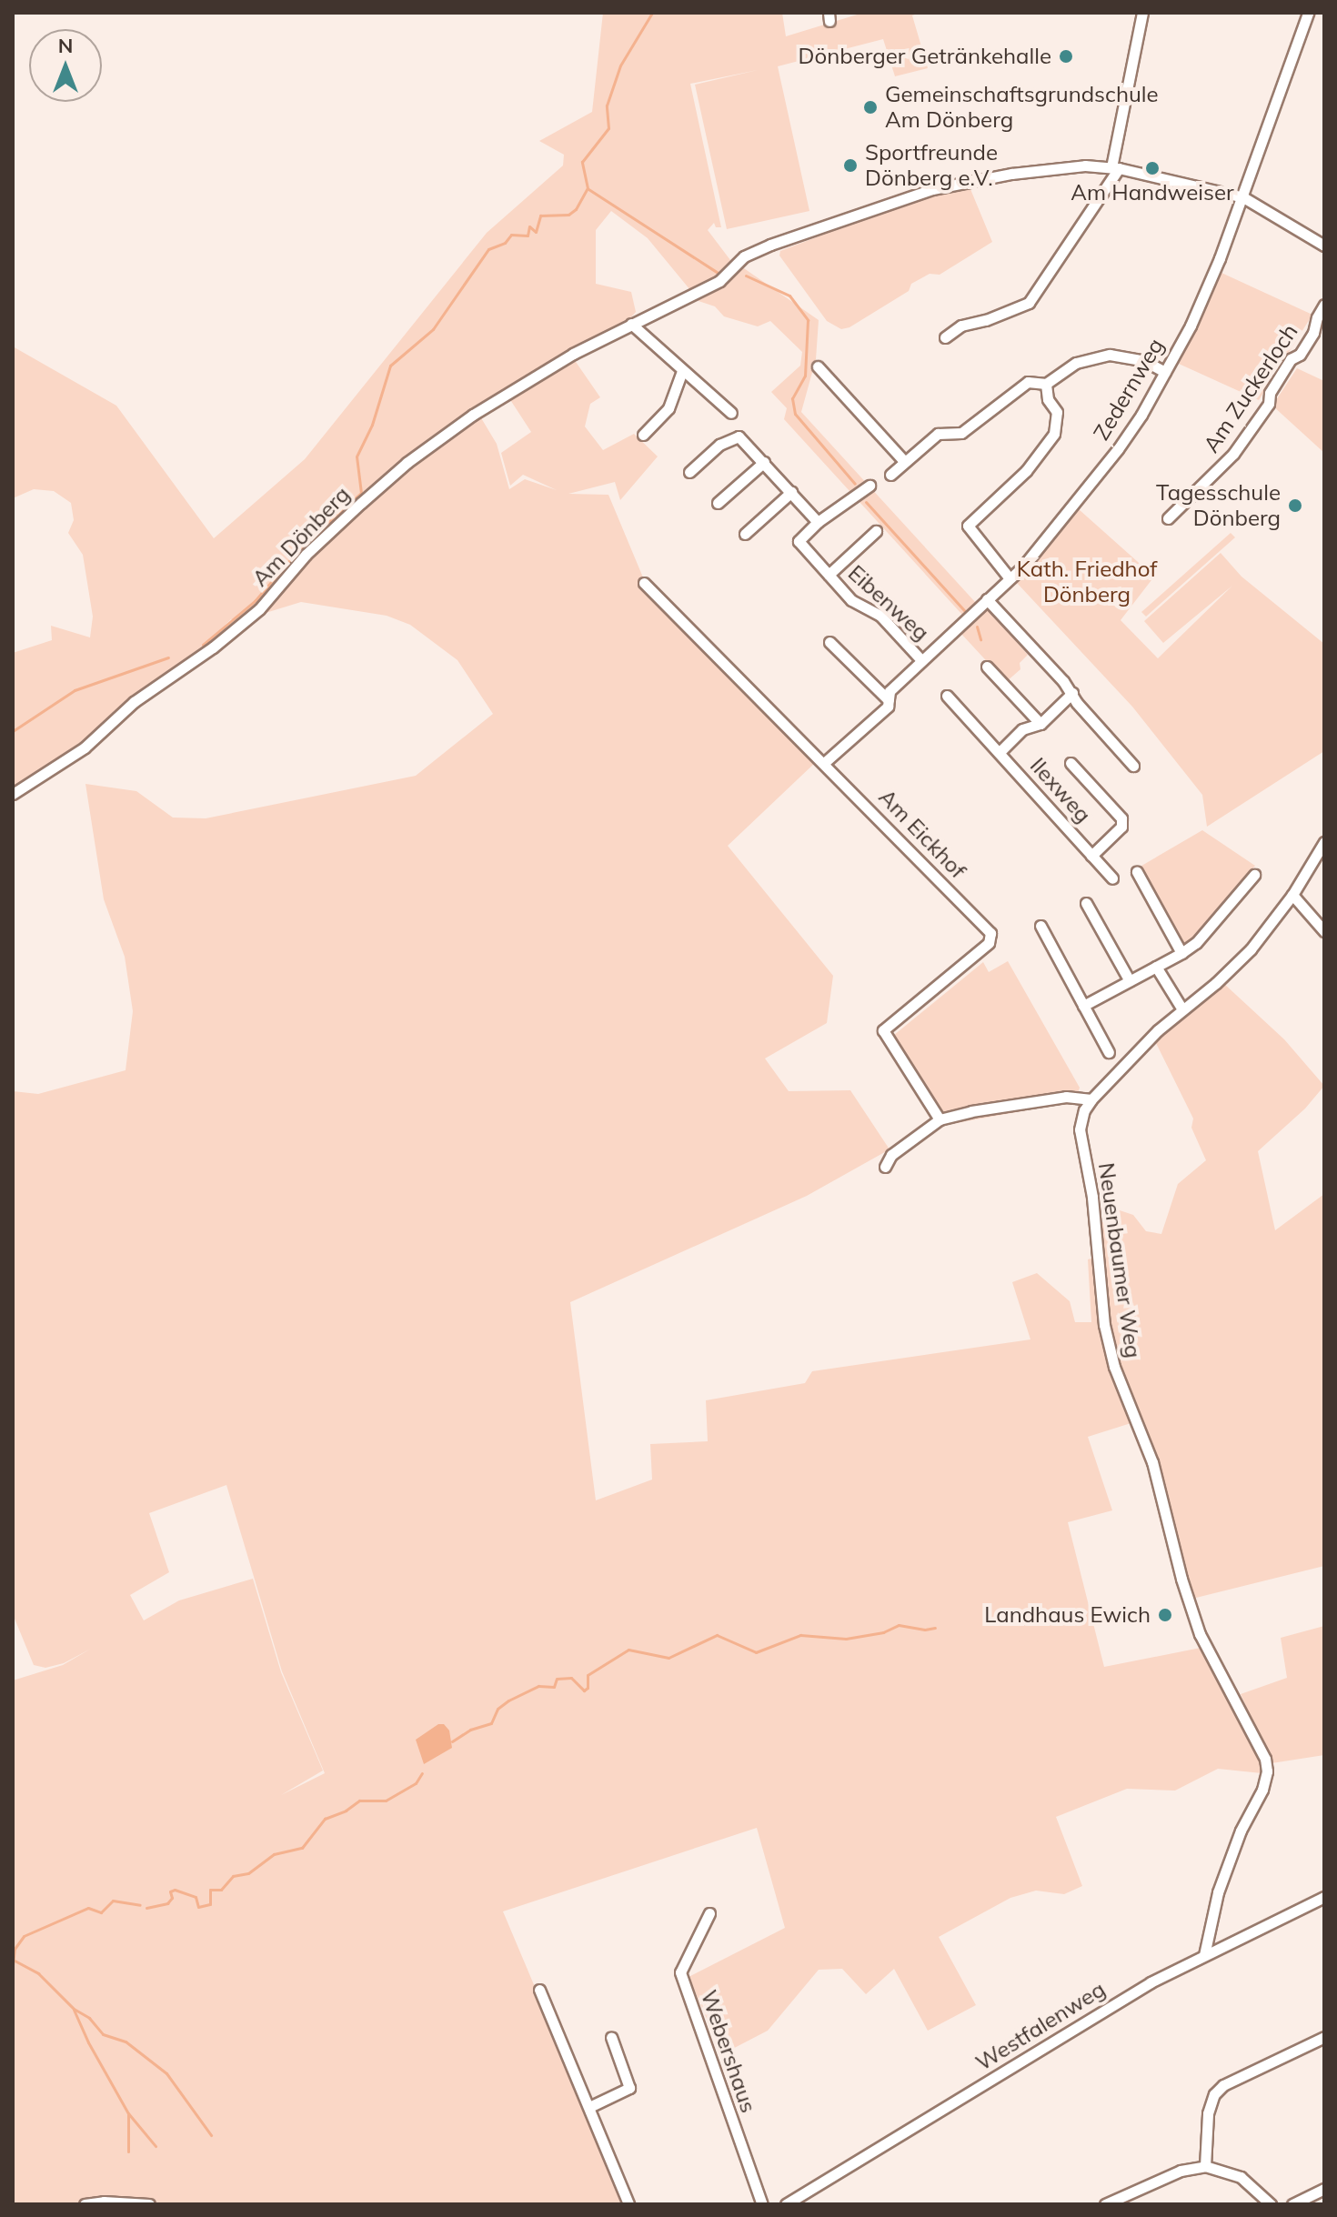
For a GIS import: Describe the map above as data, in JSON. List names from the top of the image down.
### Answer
{
  "streets": {
    "street": [
      "Am Zuckerloch",
      "Zedernweg",
      "Am Dönberg",
      "Eibenweg",
      "Ilexweg",
      "Am Eickhof",
      "Neuenbaumer Weg",
      "Westfalenweg",
      "Webershaus"
    ]
  },
  "crossings": [
    ["Zedernweg", "Am Dönberg"],
    ["Zedernweg", "Eibenweg"],
    ["Zedernweg", "Am Eickhof"],
    ["Neuenbaumer Weg", "Westfalenweg"]
  ],
  "parks": ["Kath. Friedhof Dönberg"],
  "places": [
    "Dönberger Getränkehalle",
    "Gemeinschaftsgrundschule Am Dönberg",
    "Sportfreunde Dönberg e.V.",
    "Am Handweiser",
    "Tagesschule Dönberg",
    "Landhaus Ewich"
  ],
  "north": "top"
}
